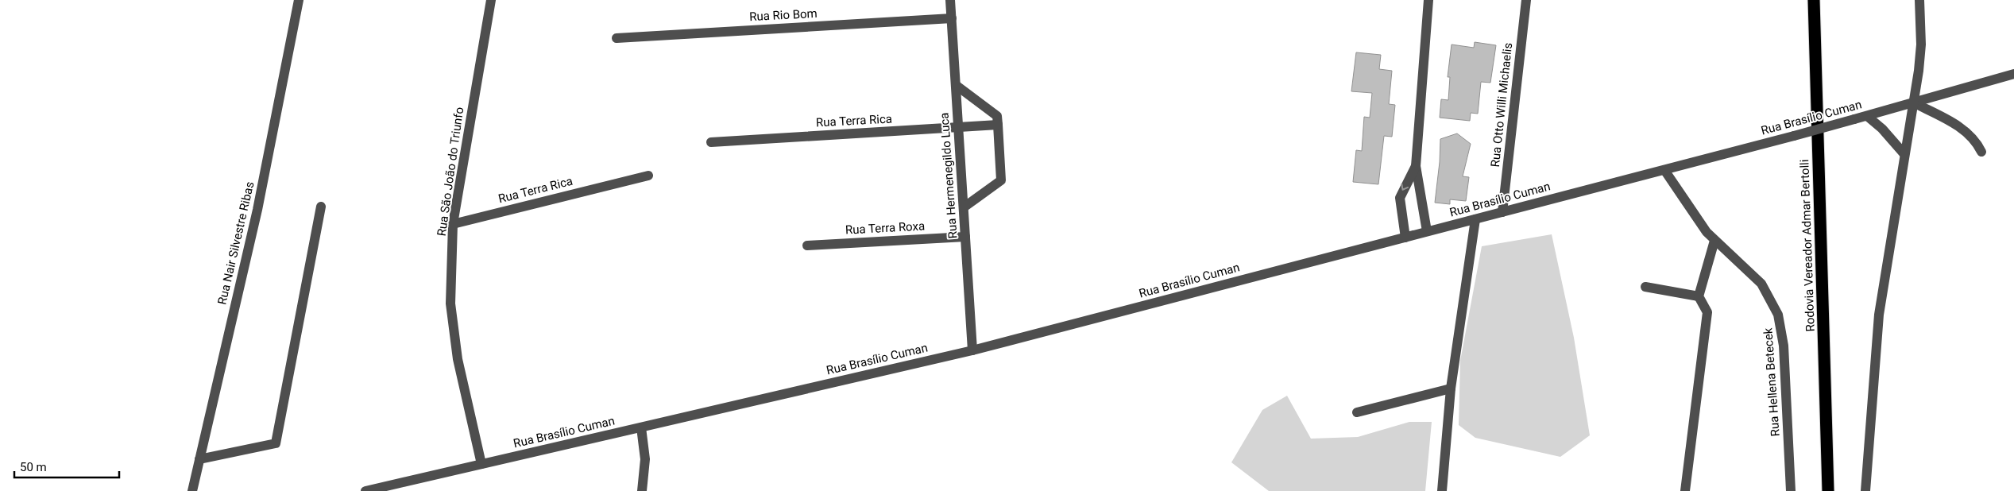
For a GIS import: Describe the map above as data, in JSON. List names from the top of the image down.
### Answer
{
  "streets": {
    "highway": ["Rodovia Vereador Admar Bertolli"],
    "street": [
      "Rua Rio Bom",
      "Rua Otto Willi Michaelis",
      "Rua Brasílio Cuman",
      "Rua Terra Rica",
      "Rua São João do Triunfo",
      "Rua Hermenegildo Luca",
      "Rua Terra Roxa",
      "Rua Nair Silvestre Ribas",
      "Rua Hellena Betecek"
    ]
  },
  "crossings": [
    ["Rua Rio Bom", "Rua Hermenegildo Luca"],
    ["Rua Otto Willi Michaelis", "Rua Brasílio Cuman"],
    ["Rua Brasílio Cuman", "Rua São João do Triunfo"],
    ["Rua Brasílio Cuman", "Rua Hermenegildo Luca"],
    ["Rua Brasílio Cuman", "Rua Hellena Betecek"],
    ["Rua Terra Rica", "Rua São João do Triunfo"],
    ["Rua Terra Rica", "Rua Hermenegildo Luca"],
    ["Rua Hermenegildo Luca", "Rua Terra Roxa"]
  ],
  "scale_bar": "50 m"
}
